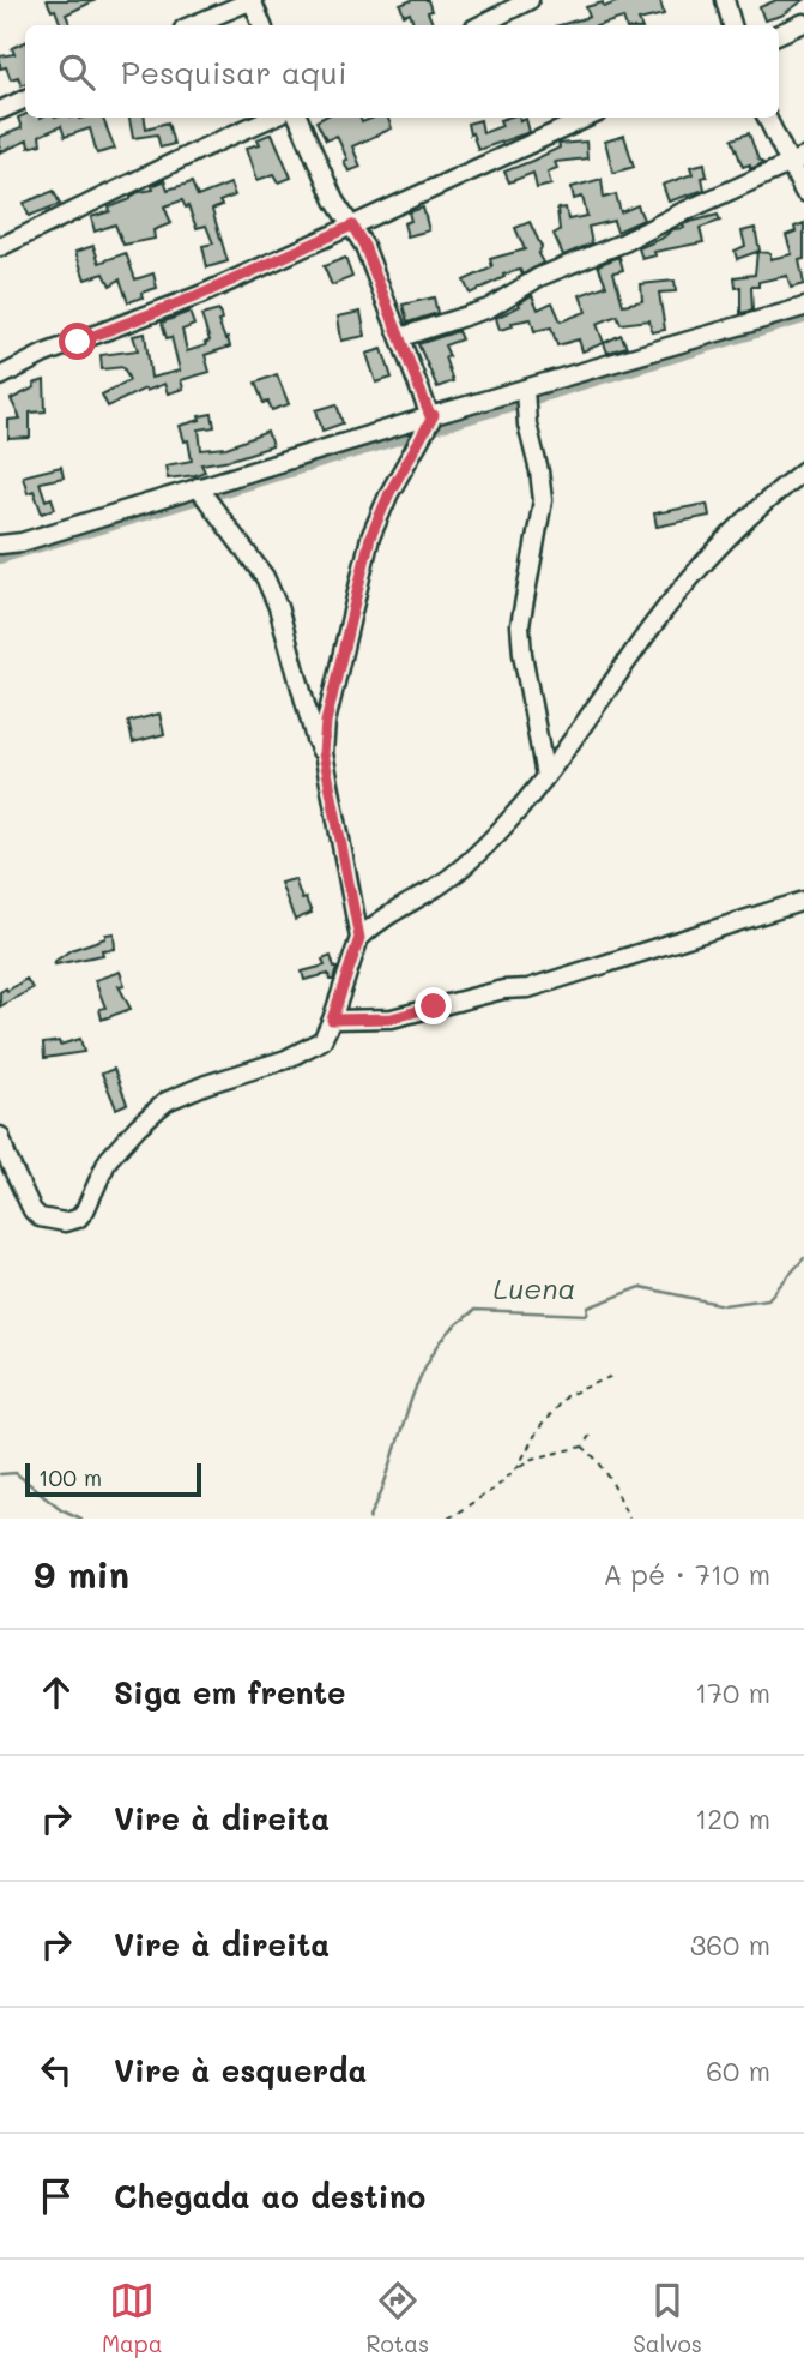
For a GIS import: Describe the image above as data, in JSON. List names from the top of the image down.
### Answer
{
  "water": ["Luena"],
  "scale_bar": "100 m",
  "page": {
    "search": "Pesquisar aqui",
    "scale": "100 m",
    "heading": ["9 min", "A pé · 710 m"],
    "list": [
      ["Siga em frente", "170 m"],
      ["Vire à direita", "120 m"],
      ["Vire à direita", "360 m"],
      ["Vire à esquerda", "60 m"],
      "Chegada ao destino"
    ],
    "nav": ["Mapa", "Rotas", "Salvos"]
  }
}
